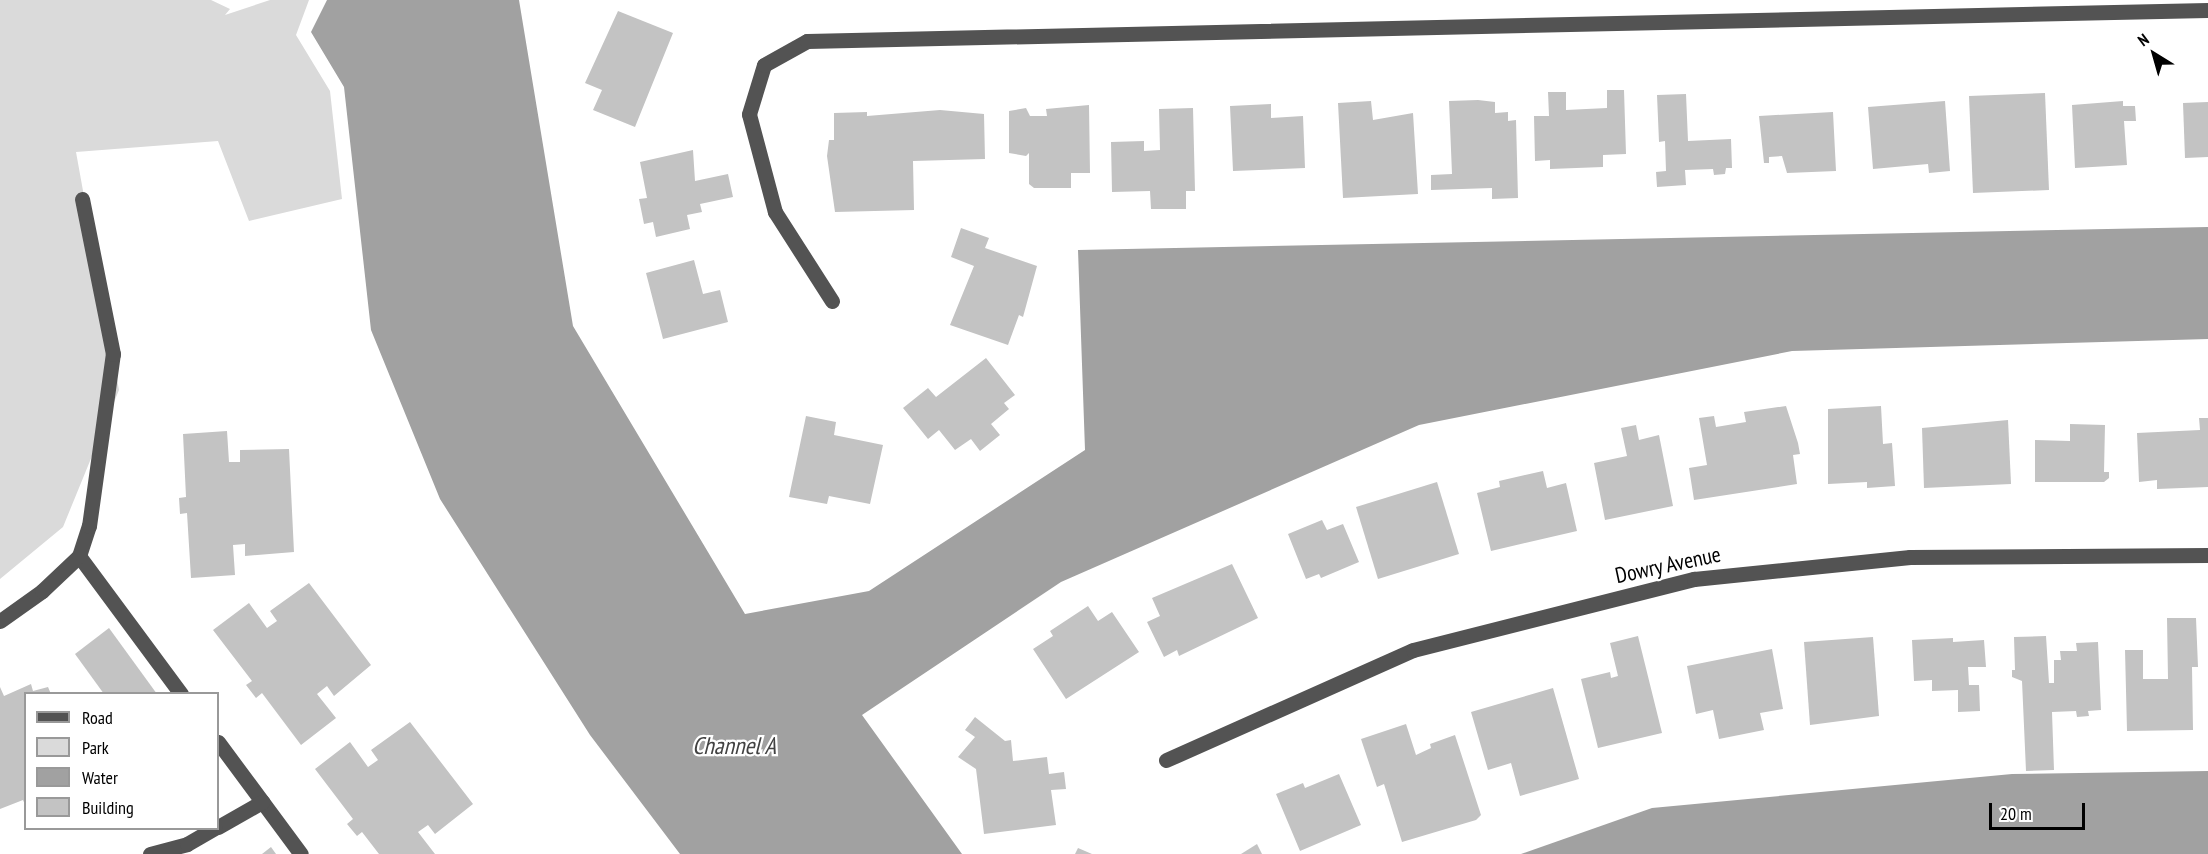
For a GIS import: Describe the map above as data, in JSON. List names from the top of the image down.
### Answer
{
  "streets": {
    "street": ["Dowry Avenue"]
  },
  "water": ["Channel A"],
  "legend": [
    "Road",
    "Park",
    "Water",
    "Building"
  ],
  "scale_bar": "20 m",
  "north": "top left"
}
